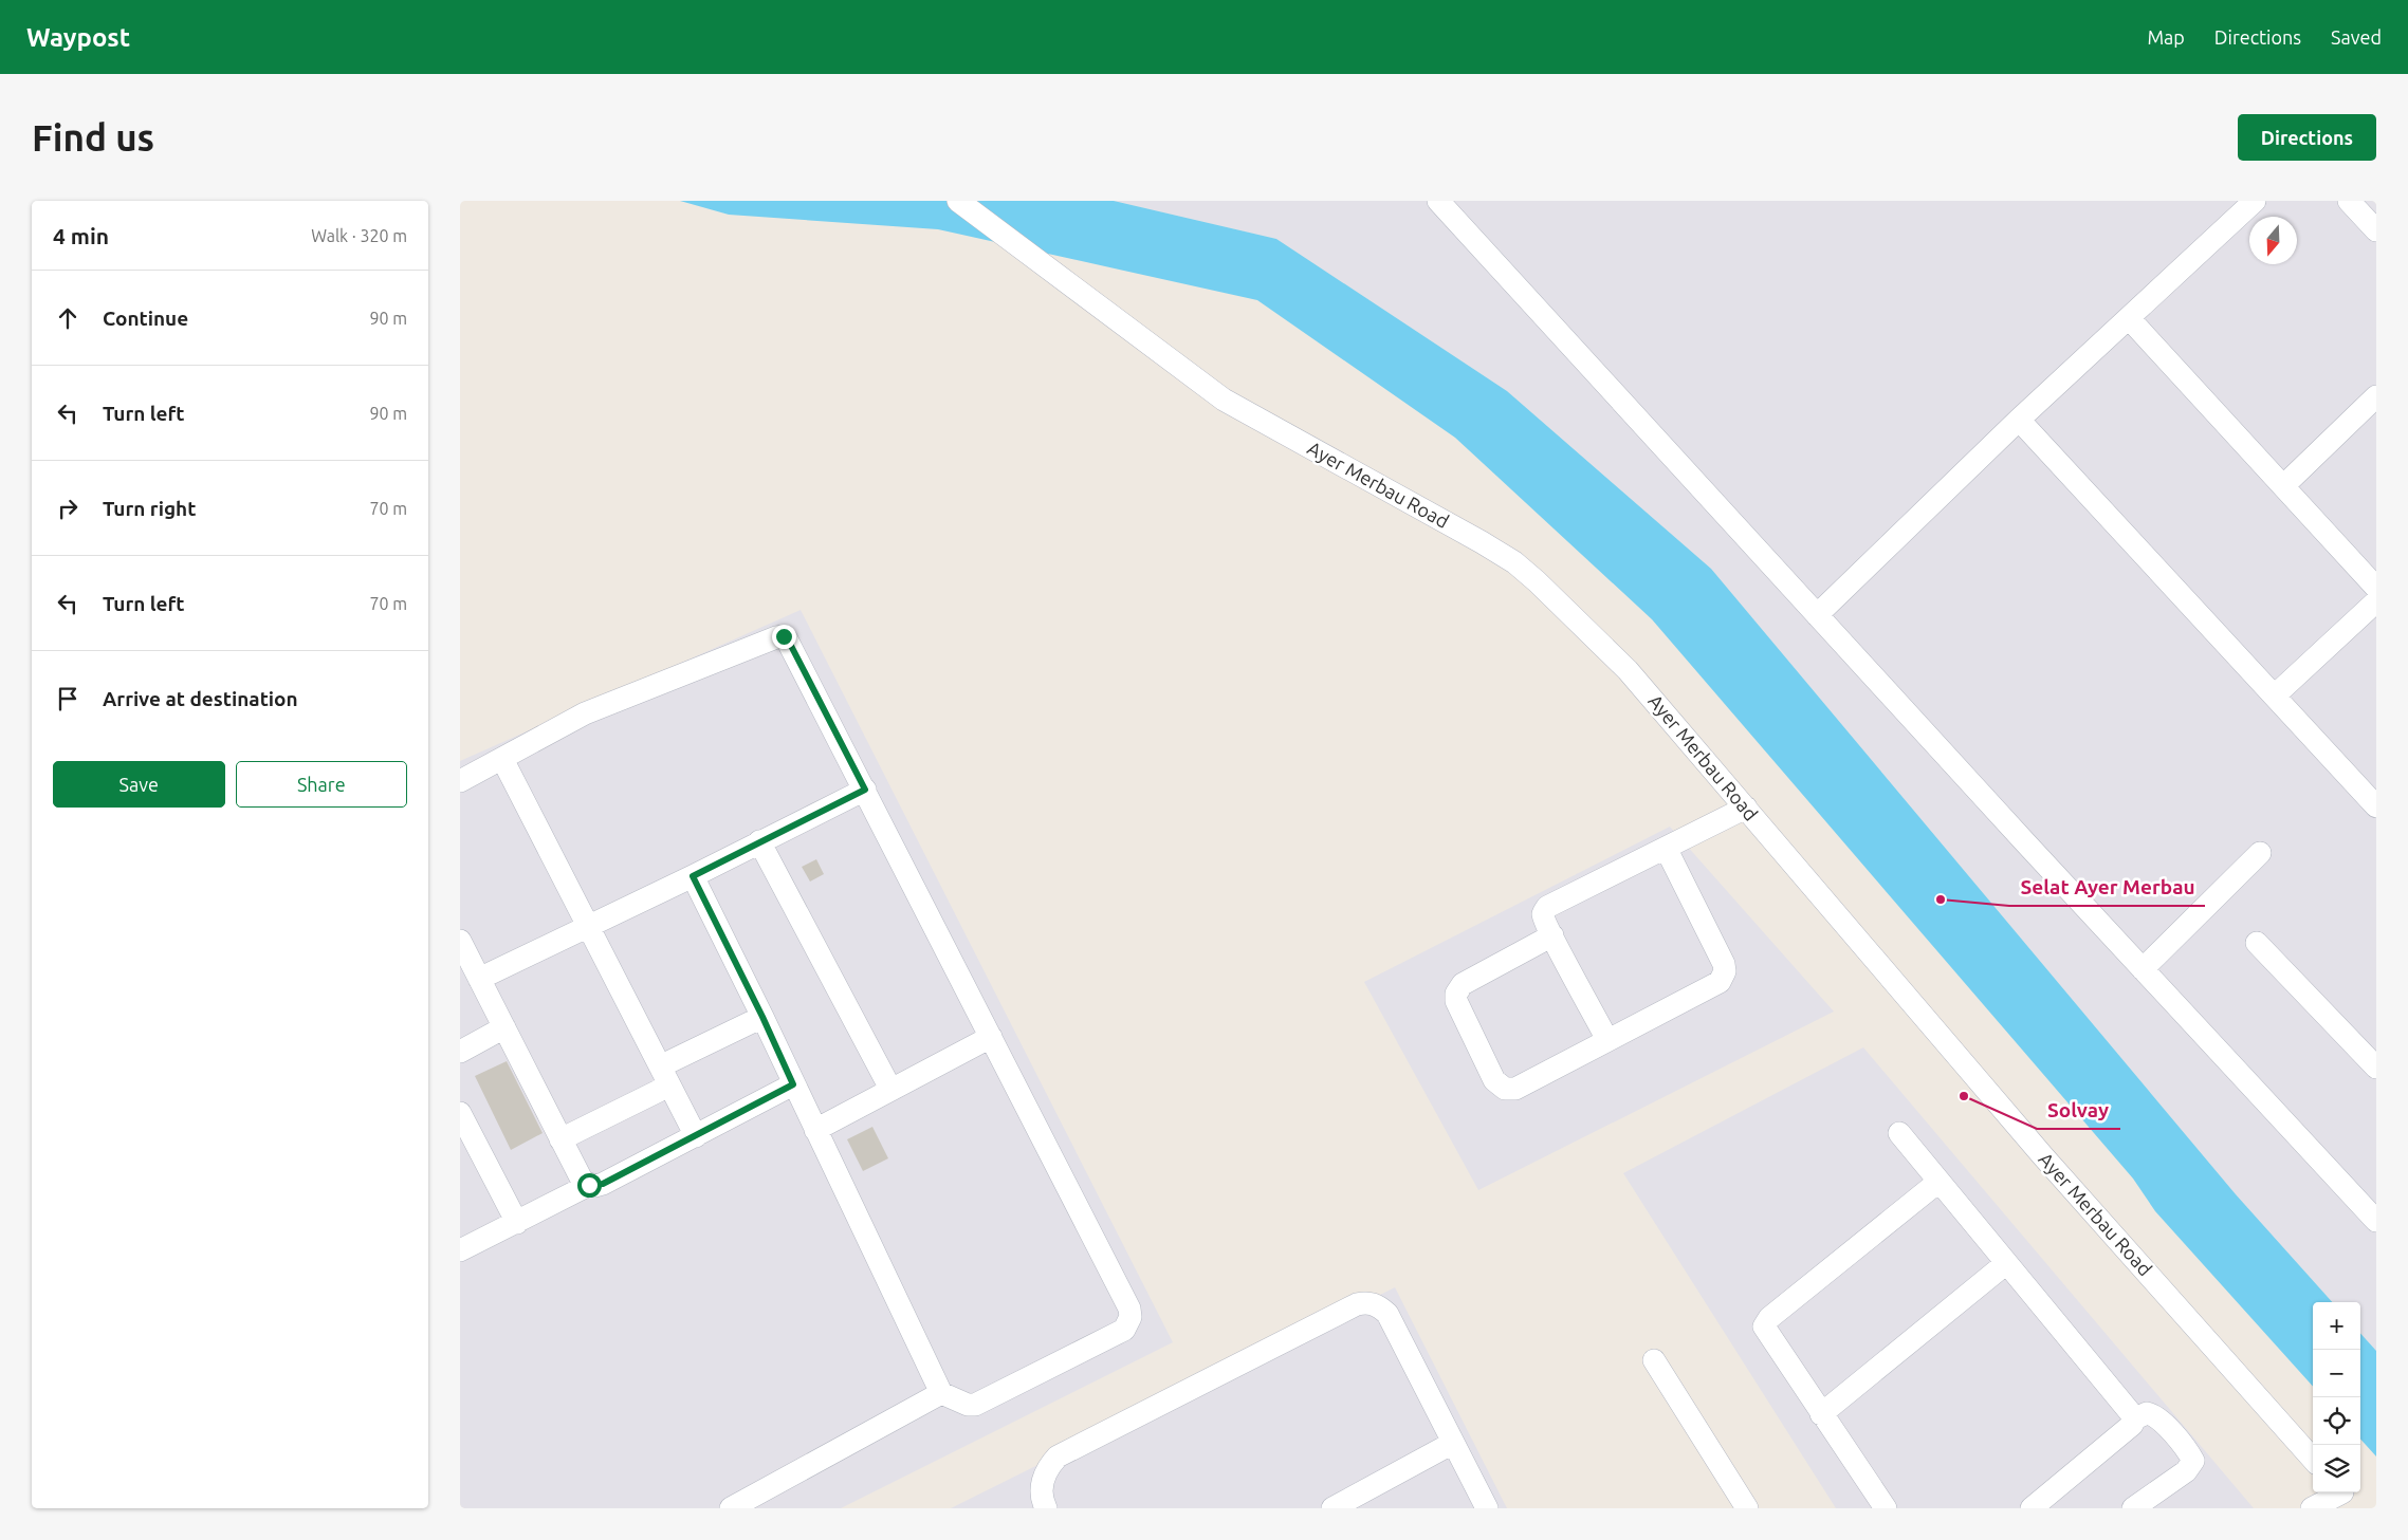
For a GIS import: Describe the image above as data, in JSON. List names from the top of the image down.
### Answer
{
  "streets": {
    "street": ["Ayer Merbau Road"]
  },
  "places": ["Selat Ayer Merbau", "Solvay"],
  "north": "bottom",
  "page": {
    "header": "Waypost",
    "nav": ["Map", "Directions", "Saved"],
    "buttons": [
      "Directions",
      ["Save", "Share"]
    ],
    "title": "Find us",
    "heading": ["4 min", "Walk · 320 m"],
    "list": [
      ["Continue", "90 m"],
      ["Turn left", "90 m"],
      ["Turn right", "70 m"],
      ["Turn left", "70 m"],
      "Arrive at destination"
    ],
    "map_buttons": ["+", "−"]
  }
}
